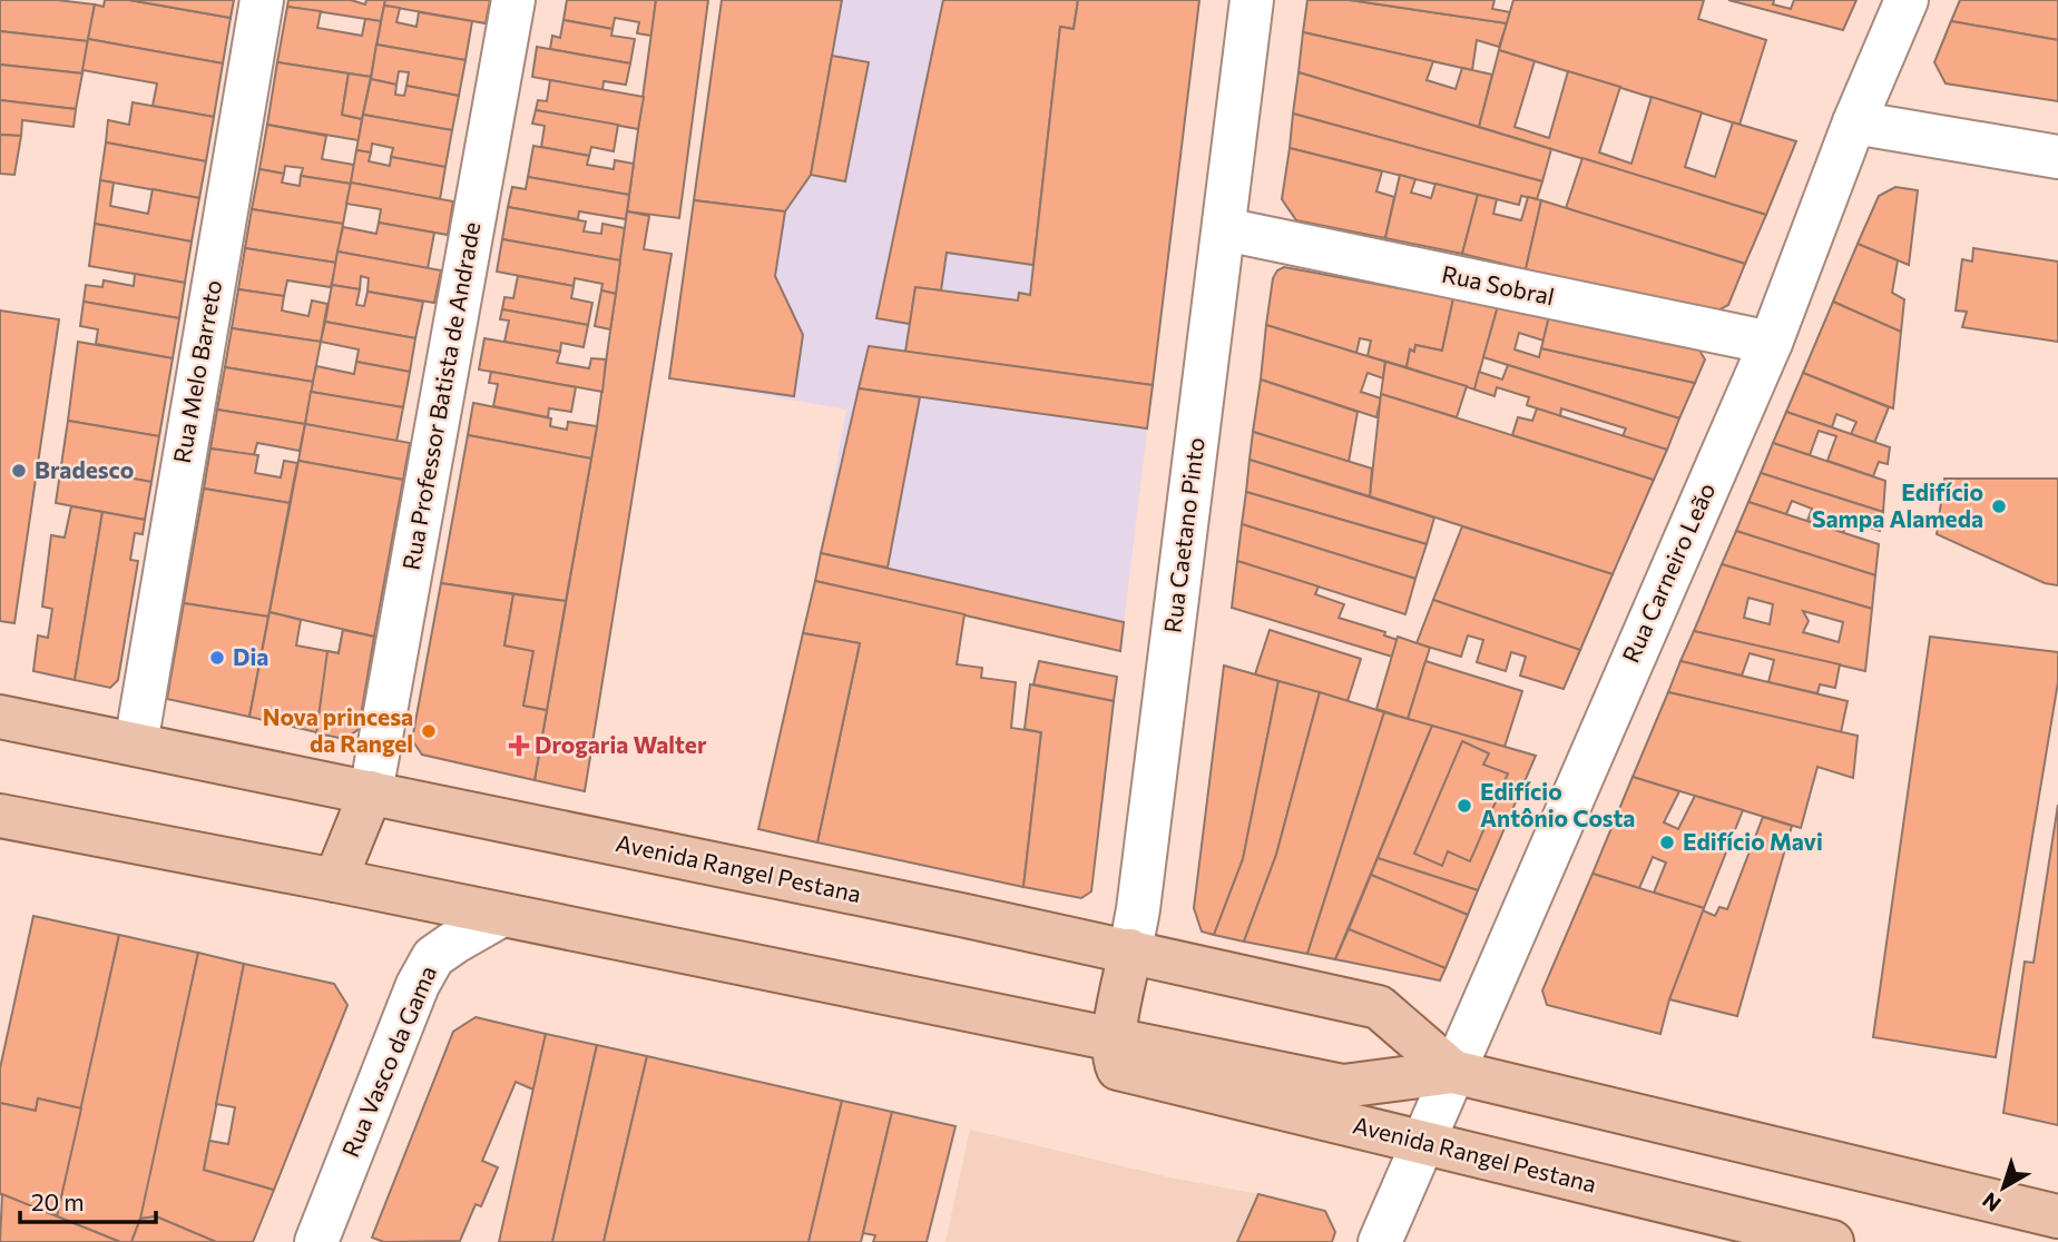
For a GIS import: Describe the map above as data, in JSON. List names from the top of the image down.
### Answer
{
  "streets": {
    "main road": ["Rua Caetano Pinto", "Avenida Rangel Pestana"],
    "street": [
      "Rua Sobral",
      "Rua Melo Barreto",
      "Rua Professor Batista de Andrade",
      "Rua Carneiro Leão",
      "Rua Vasco da Gama"
    ]
  },
  "crossings": [
    ["Rua Sobral", "Rua Caetano Pinto"],
    ["Rua Sobral", "Rua Carneiro Leão"],
    ["Rua Melo Barreto", "Avenida Rangel Pestana"],
    ["Rua Professor Batista de Andrade", "Avenida Rangel Pestana"],
    ["Rua Caetano Pinto", "Avenida Rangel Pestana"],
    ["Rua Carneiro Leão", "Avenida Rangel Pestana"],
    ["Avenida Rangel Pestana", "Rua Vasco da Gama"]
  ],
  "places": {
    "other": [
      "Bradesco",
      "Edifício Sampa Alameda",
      "Dia",
      "Nova princesa da Rangel",
      "Edifício Antônio Costa",
      "Edifício Mavi"
    ],
    "health": ["Drogaria Walter"]
  },
  "scale_bar": "20 m",
  "north": "bottom left"
}
